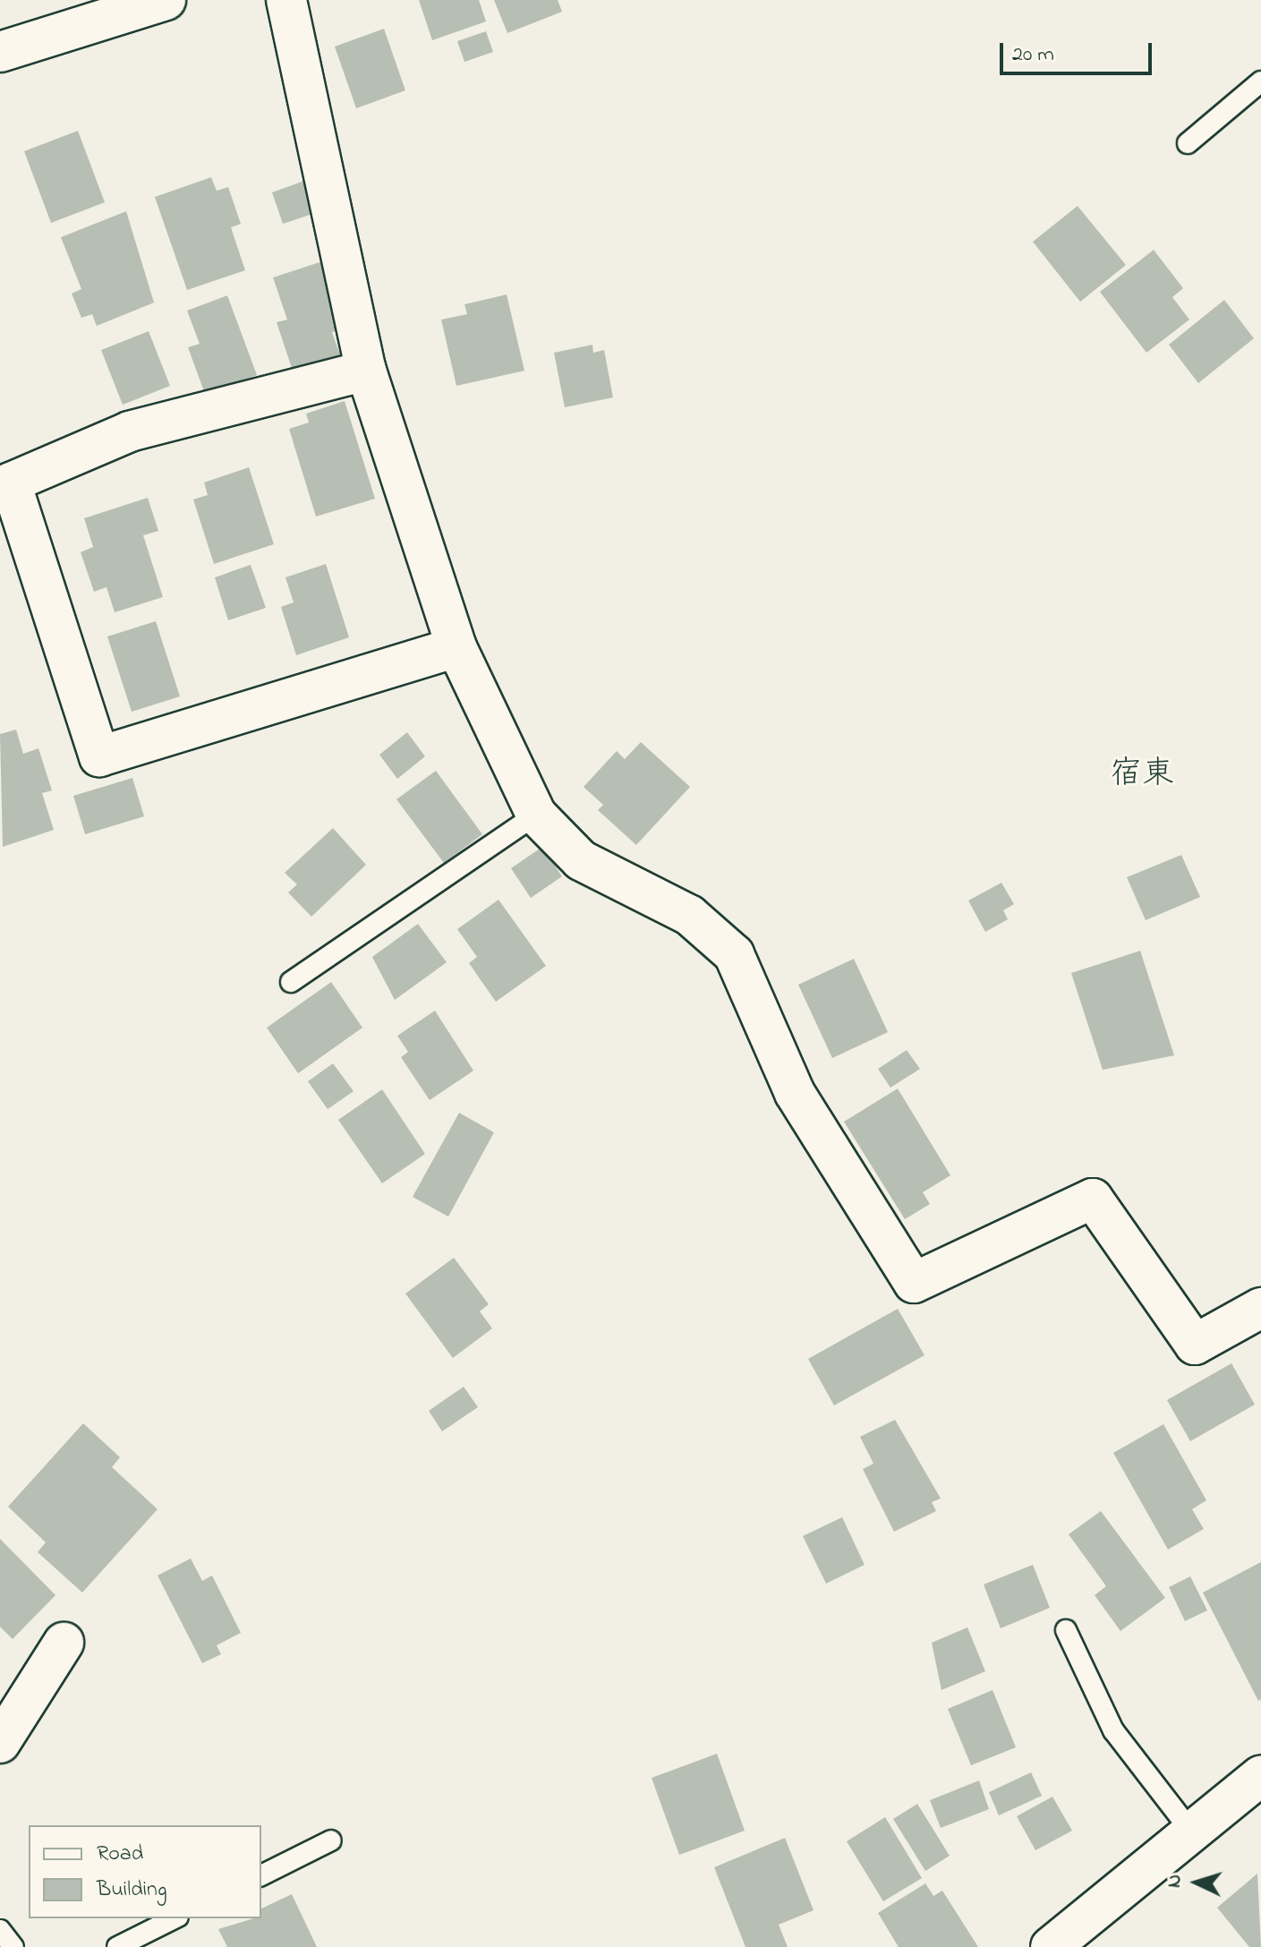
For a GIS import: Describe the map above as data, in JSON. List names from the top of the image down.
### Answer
{
  "districts": ["宿東"],
  "legend": ["Road", "Building"],
  "scale_bar": "20 m",
  "north": "left"
}
